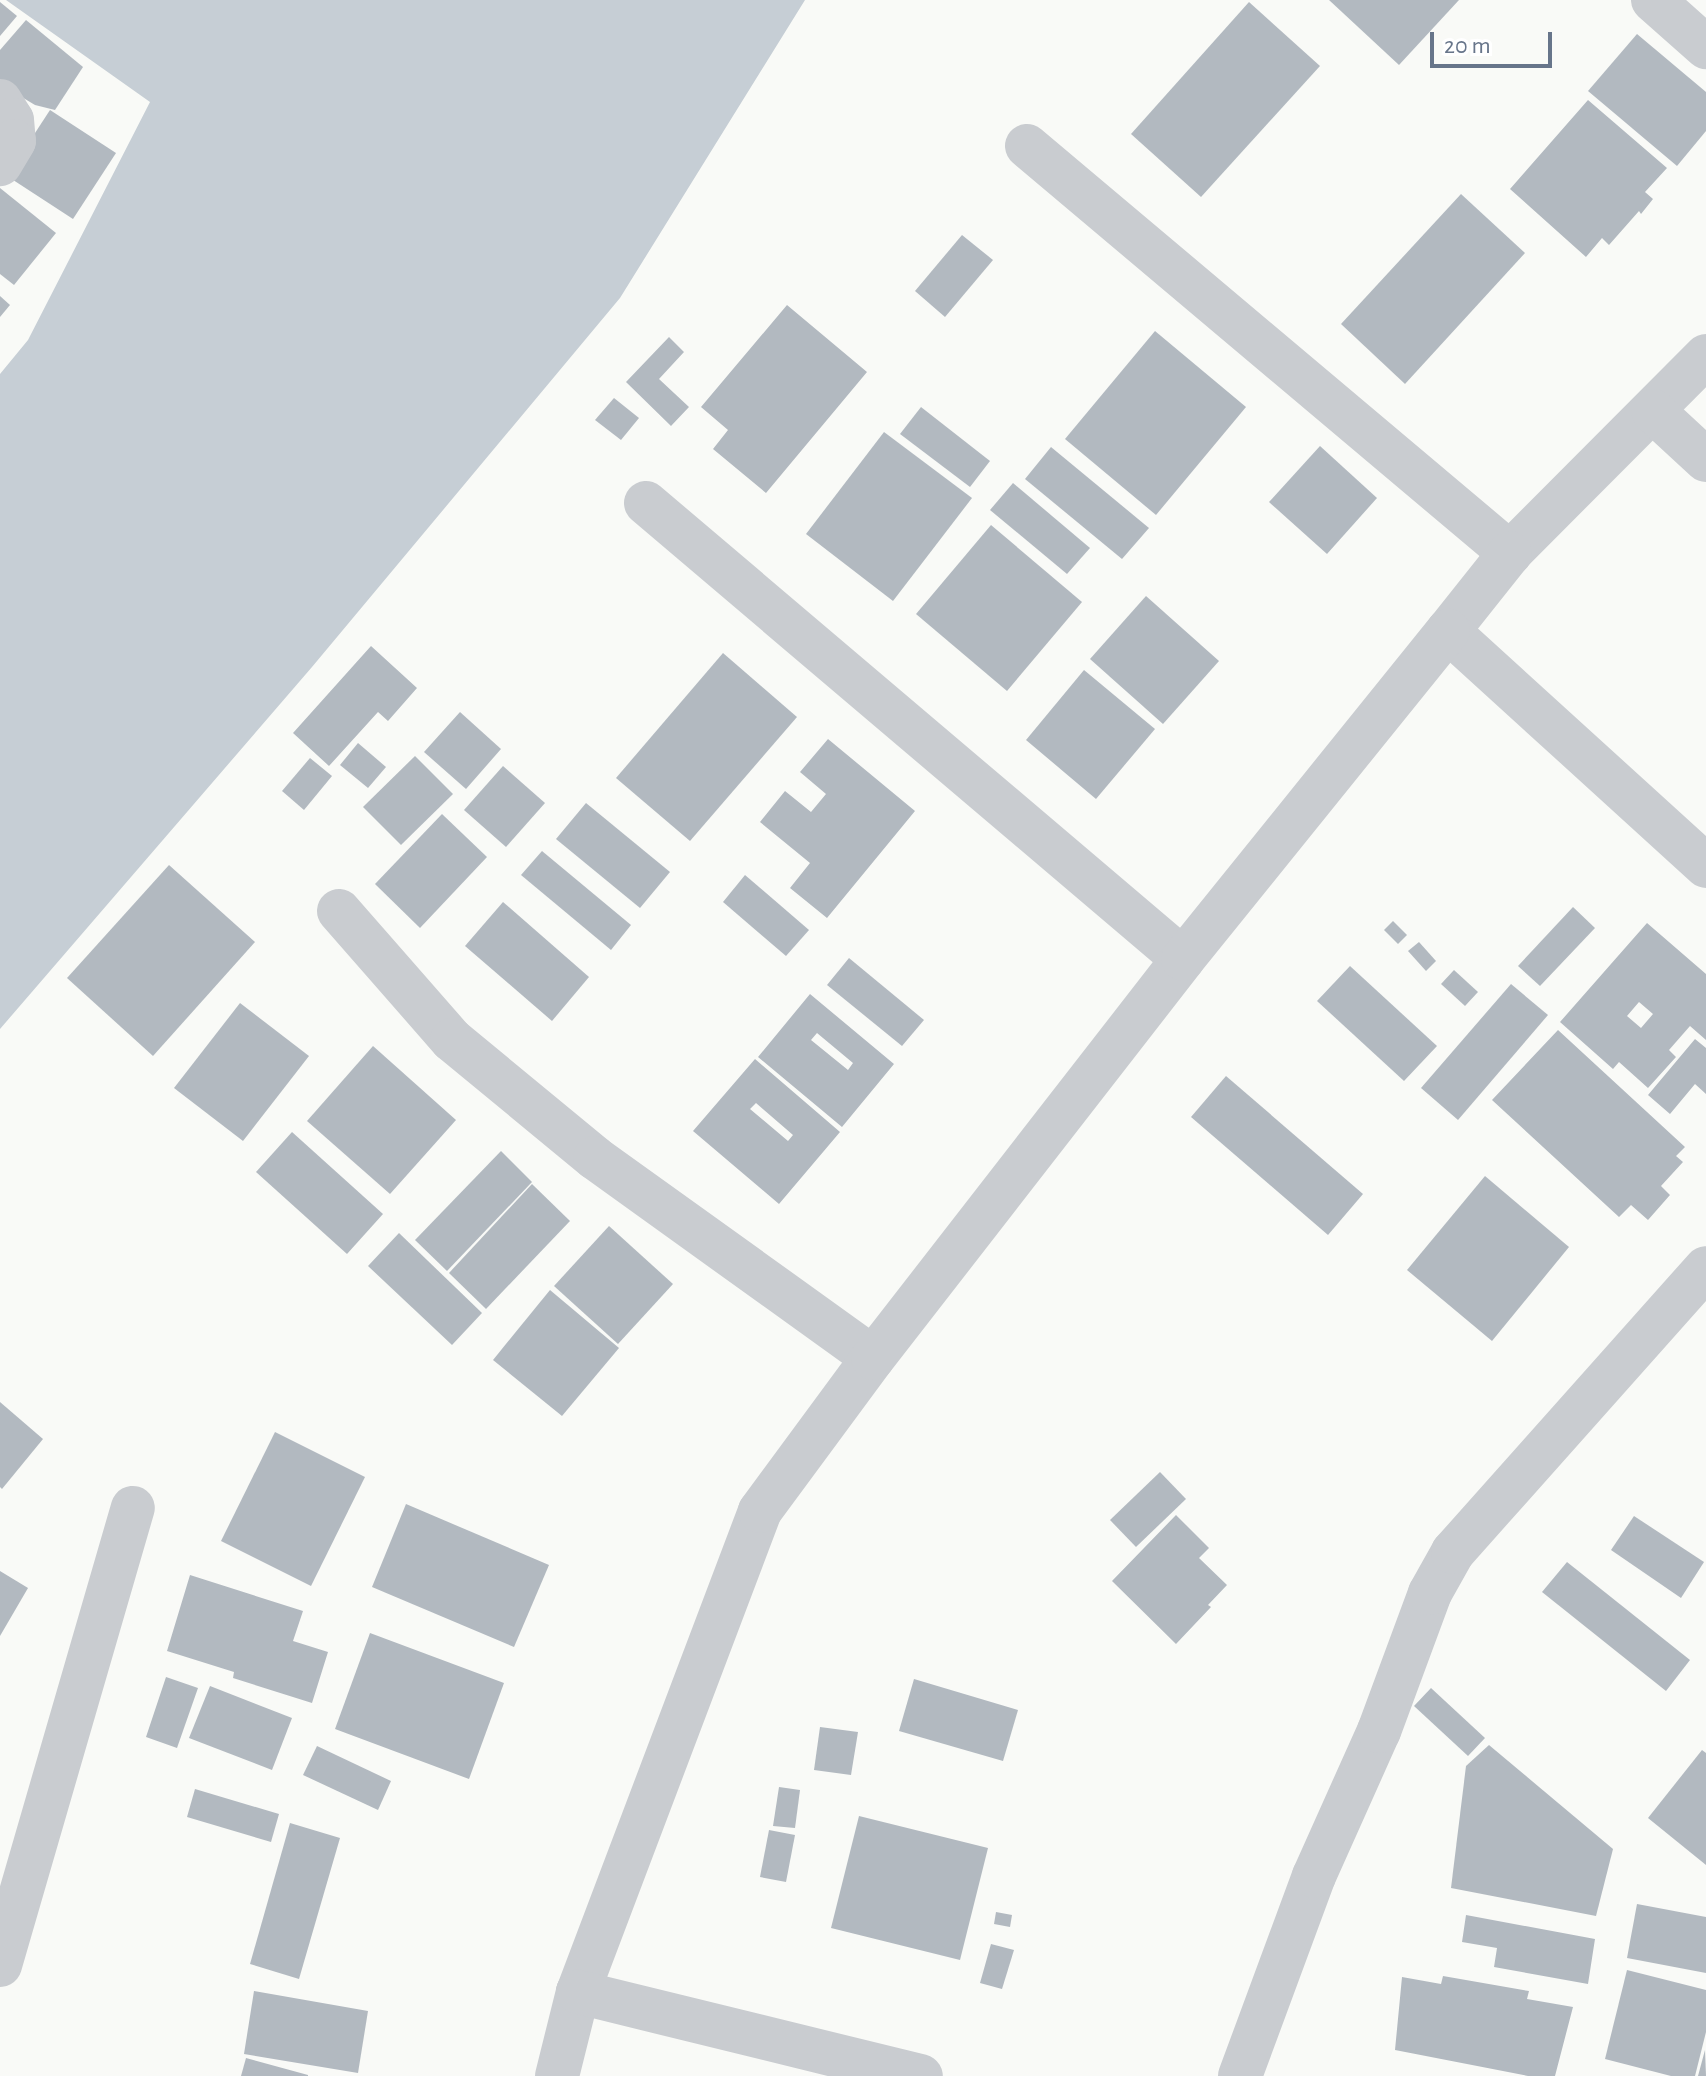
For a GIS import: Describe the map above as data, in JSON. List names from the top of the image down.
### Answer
{
  "scale_bar": "20 m"
}
